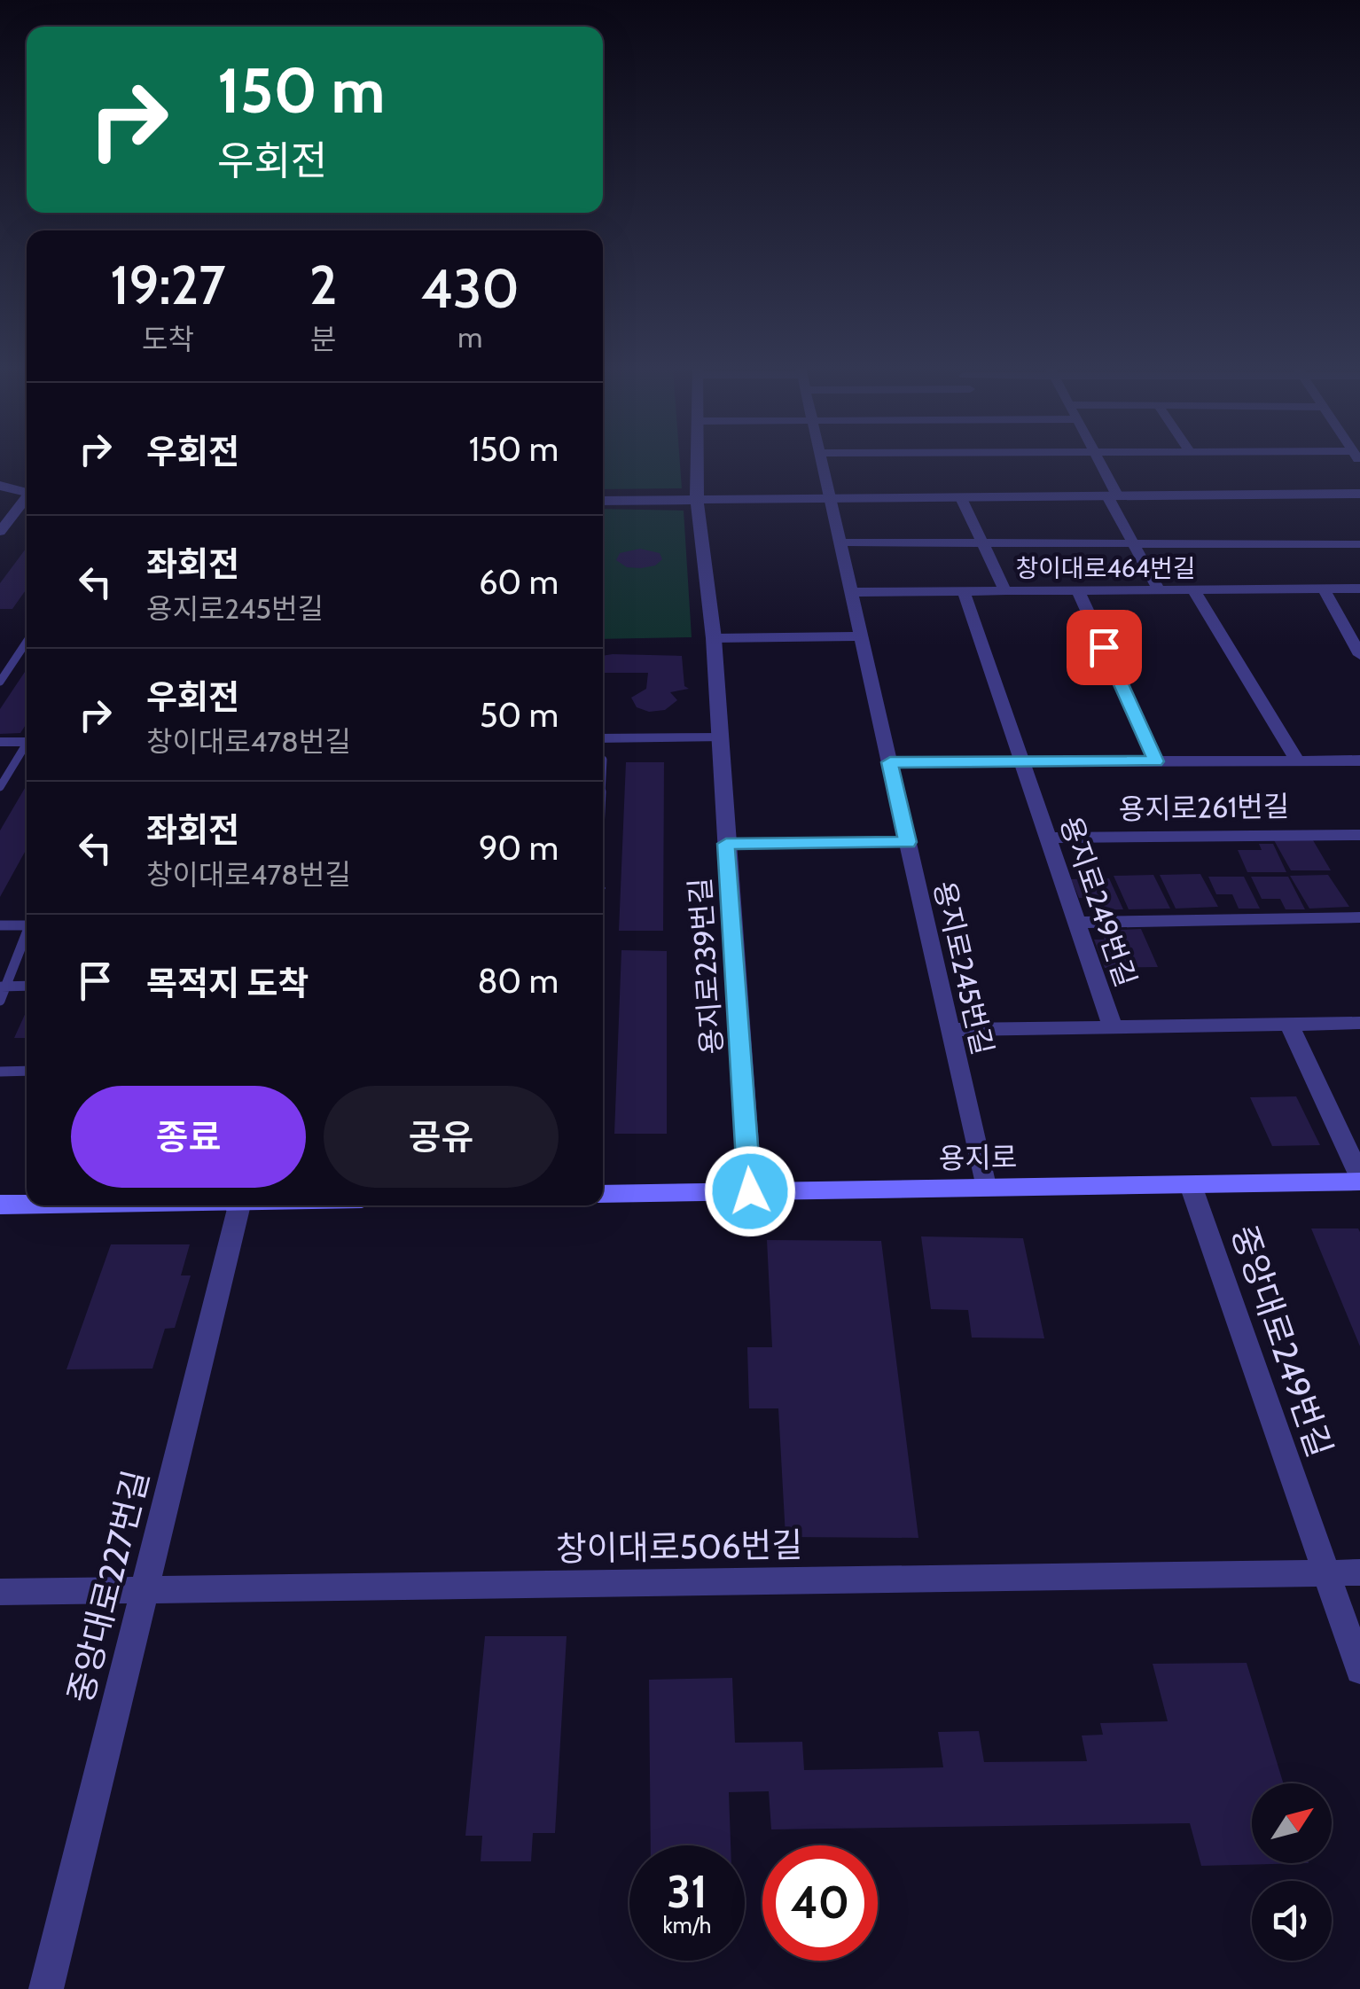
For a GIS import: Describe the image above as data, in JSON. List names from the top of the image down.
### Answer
{
  "streets": {
    "main road": ["용지로"],
    "street": [
      "창이대로464번길",
      "용지로261번길",
      "용지로249번길",
      "용지로239번길",
      "용지로245번길",
      "중앙대로249번길",
      "창이대로506번길",
      "중앙대로227번길"
    ]
  },
  "crossings": [
    ["창이대로464번길", "용지로249번길"],
    ["창이대로464번길", "용지로245번길"],
    ["용지로261번길", "용지로249번길"],
    ["용지로239번길", "용지로"],
    ["용지로245번길", "용지로"],
    ["용지로", "중앙대로249번길"],
    ["중앙대로249번길", "창이대로506번길"],
    ["창이대로506번길", "중앙대로227번길"]
  ],
  "north": "top right",
  "page": {
    "turn": ["150 m", "우회전"],
    "eta": [
      "19:27",
      "도착",
      "2",
      "분",
      "430",
      "m"
    ],
    "list": [
      {
        "name": "우회전",
        "value": "150 m"
      },
      {
        "name": "좌회전",
        "note": "용지로245번길",
        "value": "60 m"
      },
      {
        "name": "우회전",
        "note": "창이대로478번길",
        "value": "50 m"
      },
      {
        "name": "좌회전",
        "note": "창이대로478번길",
        "value": "90 m"
      },
      {
        "name": "목적지 도착",
        "value": "80 m"
      }
    ],
    "buttons": ["종료", "공유"],
    "speed": "31 km/h",
    "limit": "40"
  }
}
